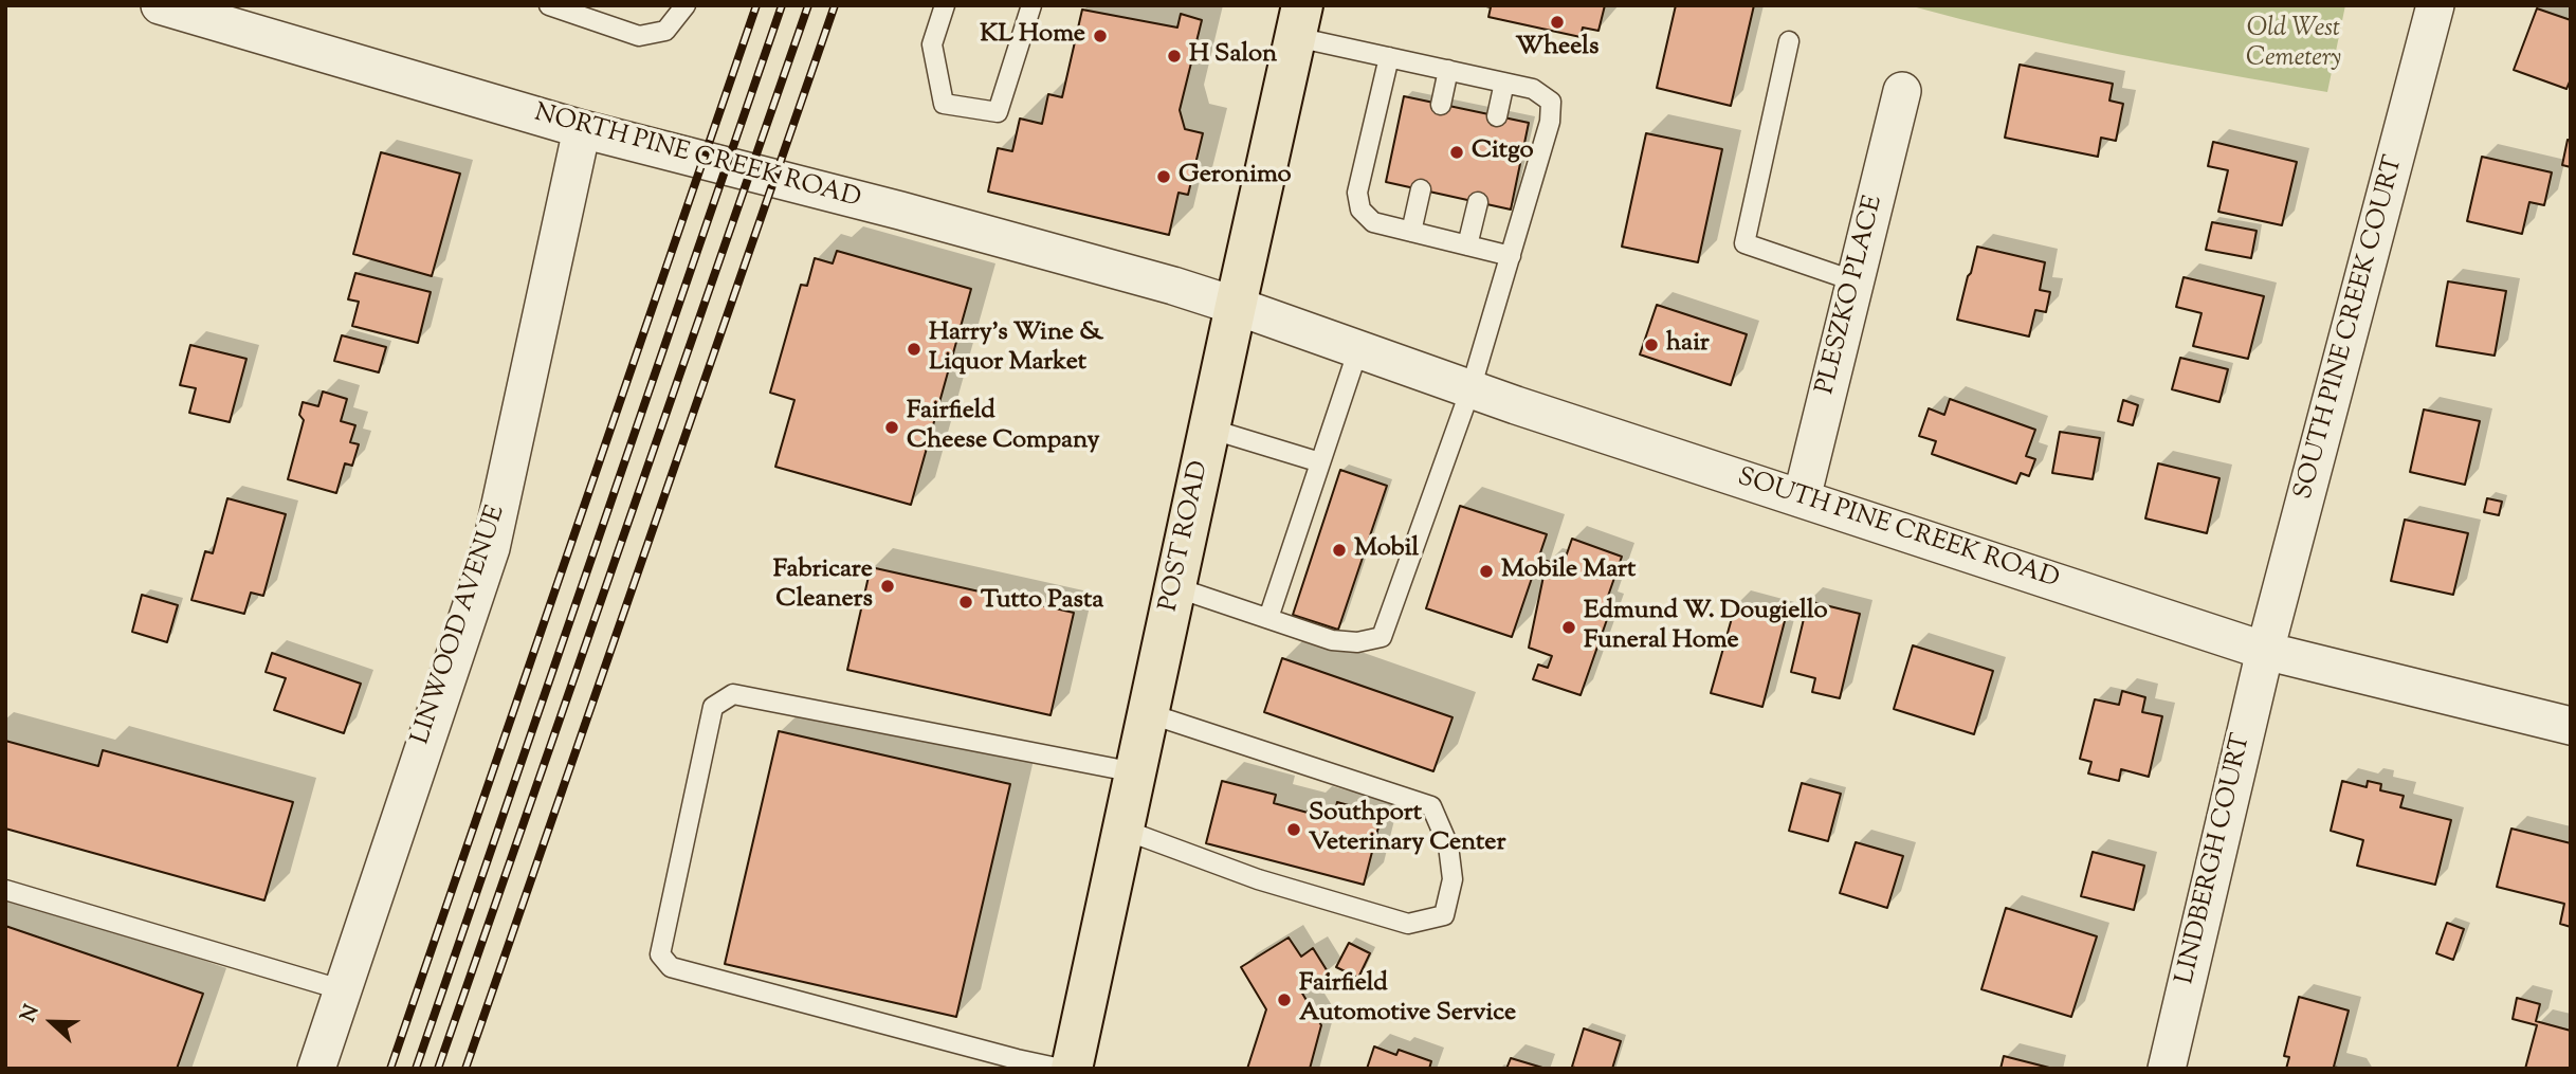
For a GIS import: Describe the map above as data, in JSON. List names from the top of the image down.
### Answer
{
  "streets": {
    "main road": ["POST ROAD"],
    "street": [
      "NORTH PINE CREEK ROAD",
      "PLESZKO PLACE",
      "SOUTH PINE CREEK COURT",
      "SOUTH PINE CREEK ROAD",
      "LINWOOD AVENUE",
      "LINDBERGH COURT"
    ]
  },
  "crossings": [
    ["NORTH PINE CREEK ROAD", "SOUTH PINE CREEK ROAD"],
    ["NORTH PINE CREEK ROAD", "POST ROAD"],
    ["NORTH PINE CREEK ROAD", "LINWOOD AVENUE"],
    ["PLESZKO PLACE", "SOUTH PINE CREEK ROAD"],
    ["SOUTH PINE CREEK COURT", "SOUTH PINE CREEK ROAD"],
    ["SOUTH PINE CREEK COURT", "LINDBERGH COURT"],
    ["SOUTH PINE CREEK ROAD", "POST ROAD"],
    ["SOUTH PINE CREEK ROAD", "LINDBERGH COURT"]
  ],
  "parks": ["Old West Cemetery"],
  "places": [
    "Wheels",
    "KL Home",
    "H Salon",
    "Citgo",
    "Geronimo",
    "hair",
    "Harry's Wine & Liquor Market",
    "Fairfield Cheese Company",
    "Mobil",
    "Mobile Mart",
    "Fabricare Cleaners",
    "Tutto Pasta",
    "Edmund W. Dougiello Funeral Home",
    "Southport Veterinary Center",
    "Fairfield Automotive Service"
  ],
  "north": "left"
}
